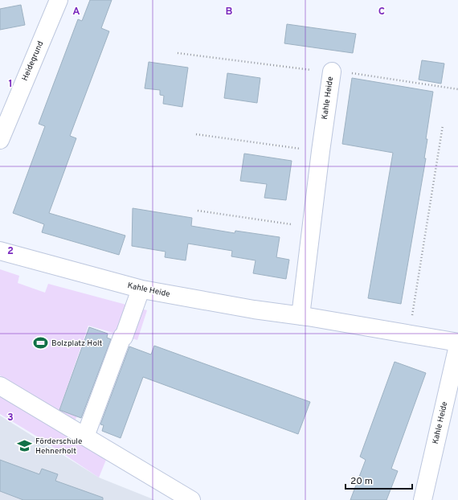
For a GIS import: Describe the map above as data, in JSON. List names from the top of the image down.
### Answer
{
  "streets": {
    "street": ["Heidegrund", "Kahle Heide"]
  },
  "places": {
    "sports": ["Bolzplatz Holt"],
    "school or university": ["Förderschule Hehnerholt"]
  },
  "scale_bar": "20 m",
  "grid": {
    "columns": ["A", "B", "C"],
    "rows": ["1", "2", "3"]
  }
}
